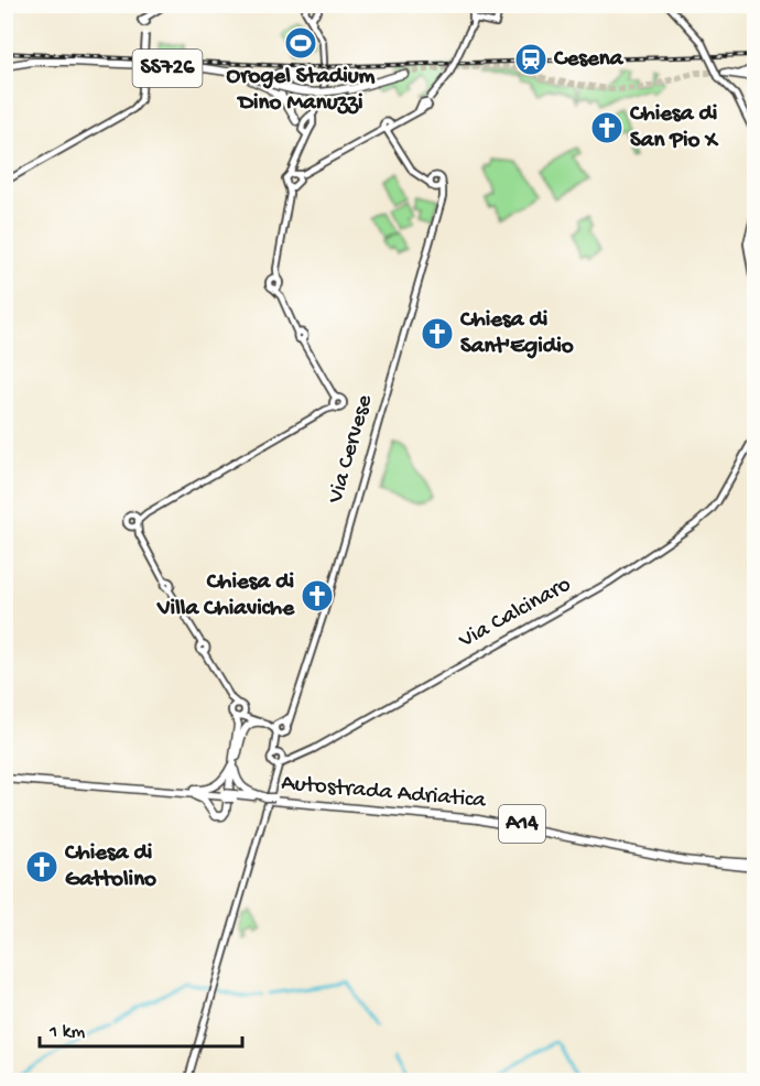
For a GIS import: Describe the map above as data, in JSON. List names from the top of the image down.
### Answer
{
  "streets": {
    "highway": ["SS726", "Autostrada Adriatica", "A14"],
    "main road": ["Via Cervese", "Via Calcinaro"]
  },
  "places": {
    "sports": ["Orogel Stadium Dino Manuzzi"],
    "station": ["Cesena"],
    "church": [
      "Chiesa di San Pio X",
      "Chiesa di Sant'Egidio",
      "Chiesa di Villa Chiaviche",
      "Chiesa di Gattolino"
    ]
  },
  "scale_bar": "1 km"
}
